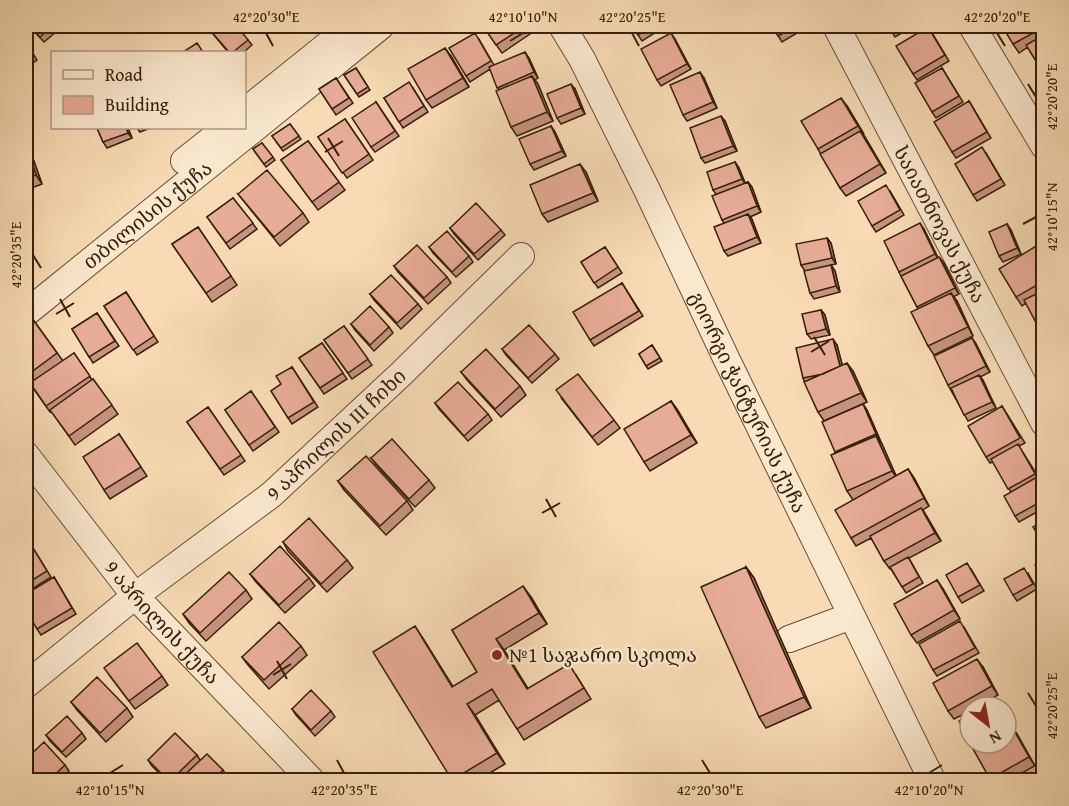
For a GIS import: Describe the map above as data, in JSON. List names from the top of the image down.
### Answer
{
  "streets": {
    "street": [
      "თბილისის ქუჩა",
      "საიათნოვას ქუჩა",
      "გიორგი ჭანტურიას ქუჩა",
      "9 აპრილის III ჩიხი",
      "9 აპრილის ქუჩა"
    ]
  },
  "crossings": [
    ["9 აპრილის III ჩიხი", "9 აპრილის ქუჩა"]
  ],
  "places": ["№1 საჯარო სკოლა"],
  "legend": ["Road", "Building"],
  "north": "bottom right",
  "coordinates": [
    "42°20'30\"E",
    "42°10'10\"N",
    "42°20'25\"E",
    "42°20'20\"E",
    "42°10'15\"N",
    "42°20'35\"E",
    "42°10'20\"N"
  ]
}
